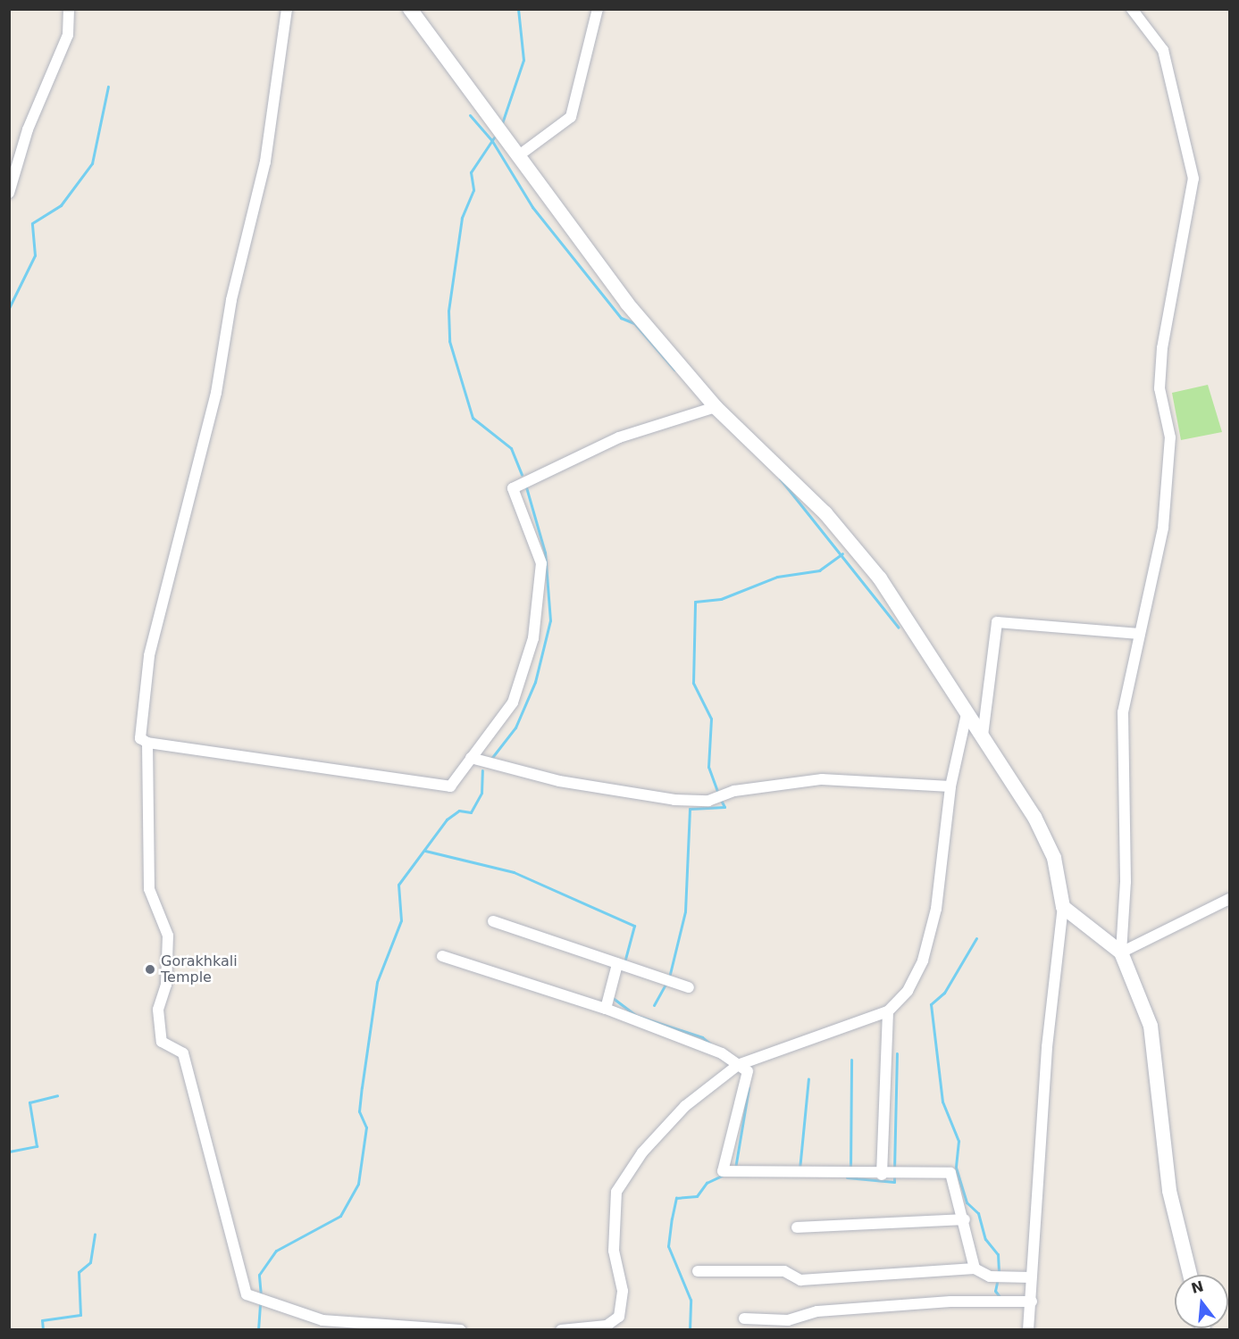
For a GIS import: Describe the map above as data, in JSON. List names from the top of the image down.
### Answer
{
  "places": ["Gorakhkali Temple"],
  "north": "top"
}
